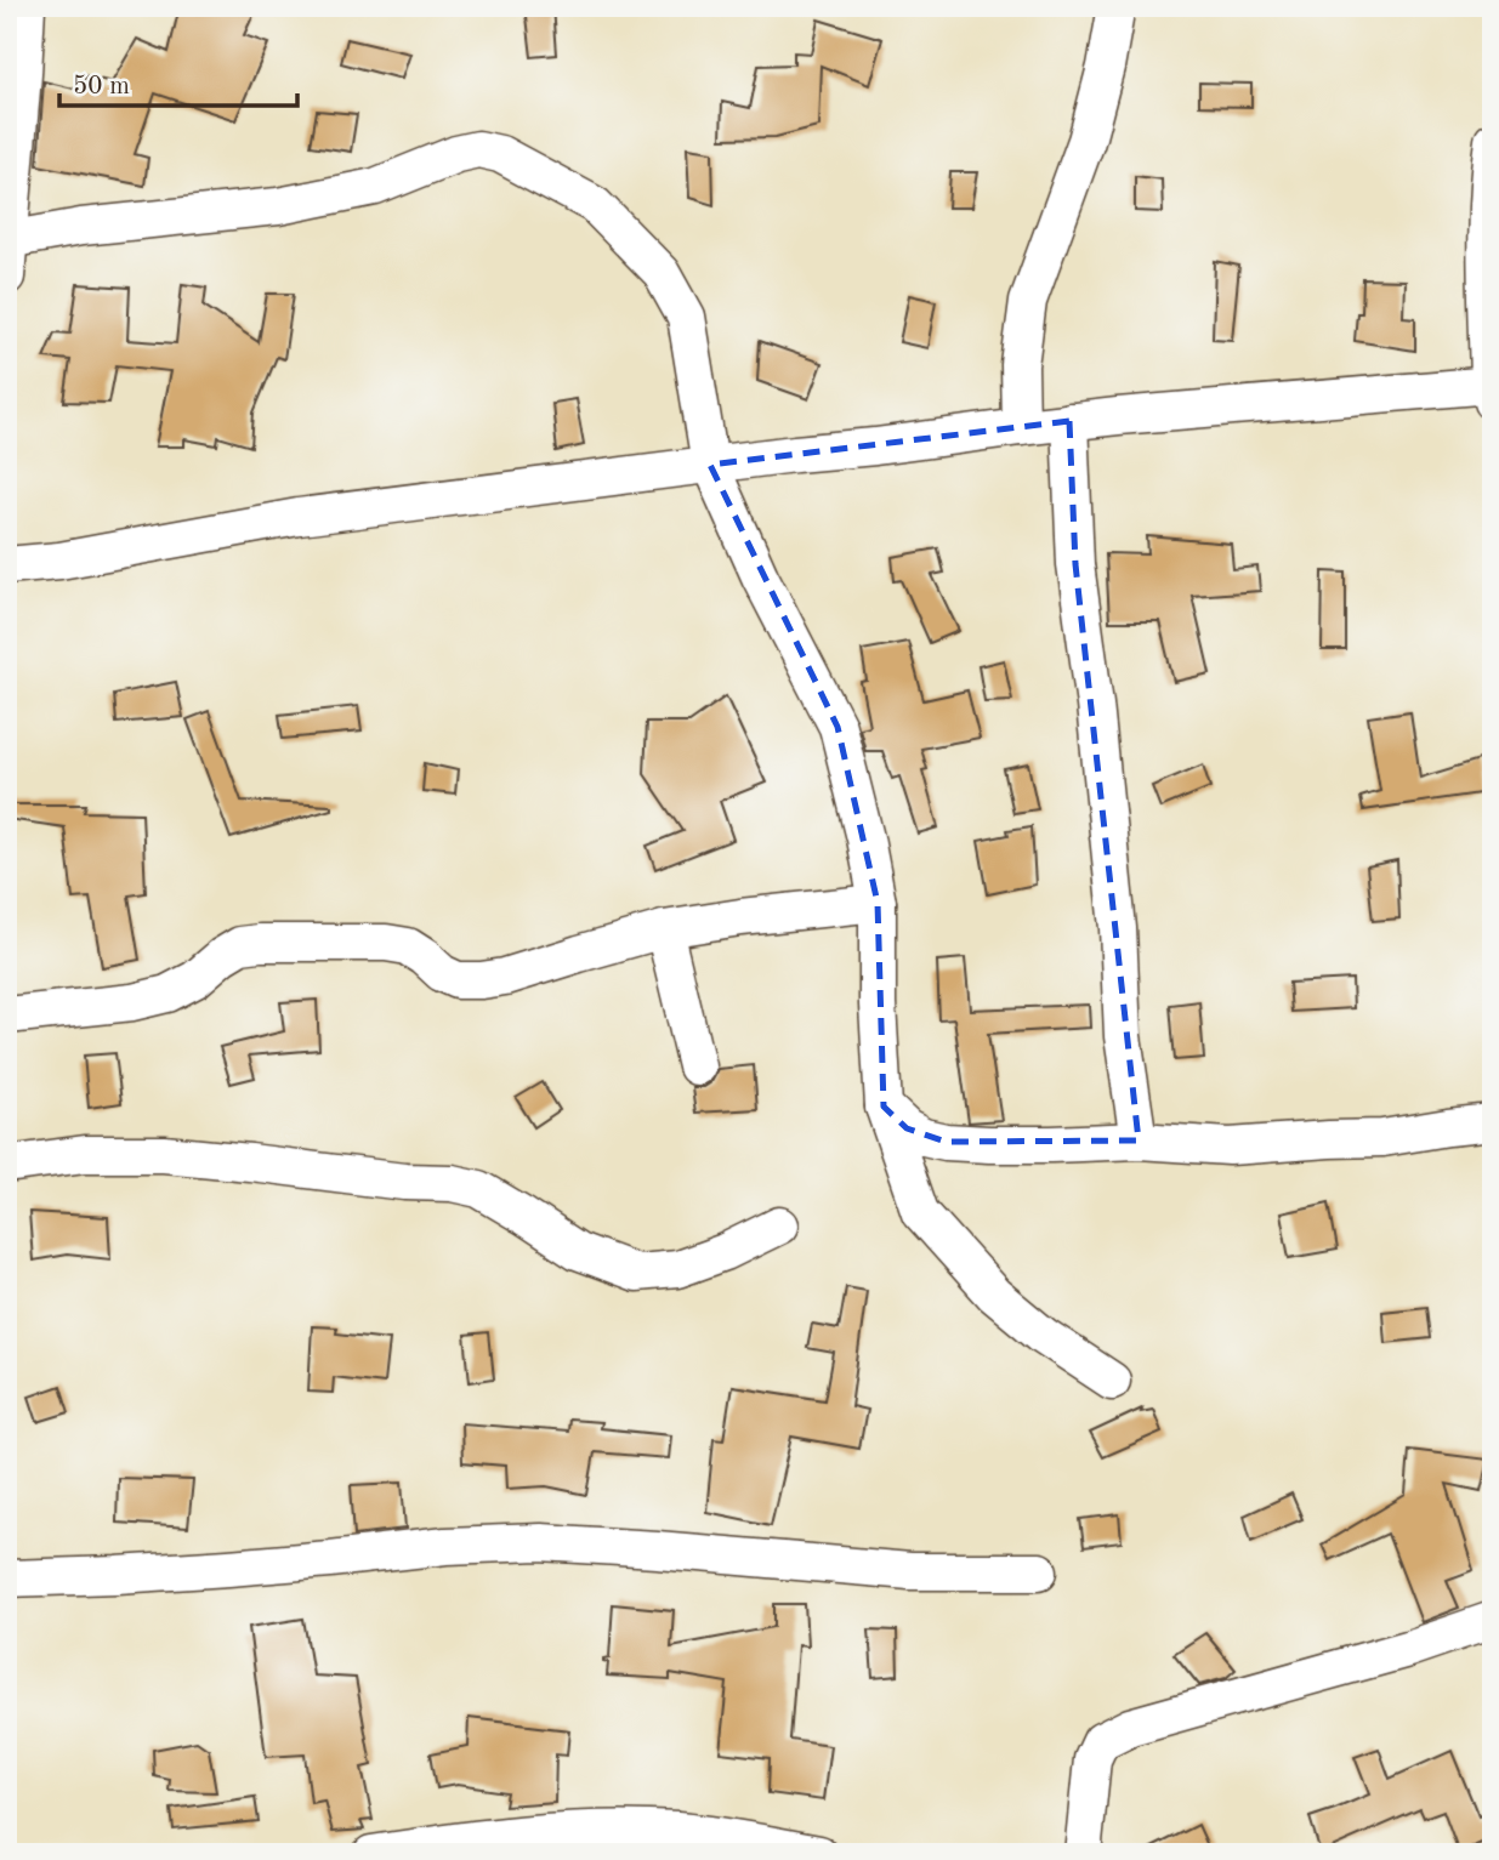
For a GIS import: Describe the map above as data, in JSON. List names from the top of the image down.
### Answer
{
  "scale_bar": "50 m"
}
